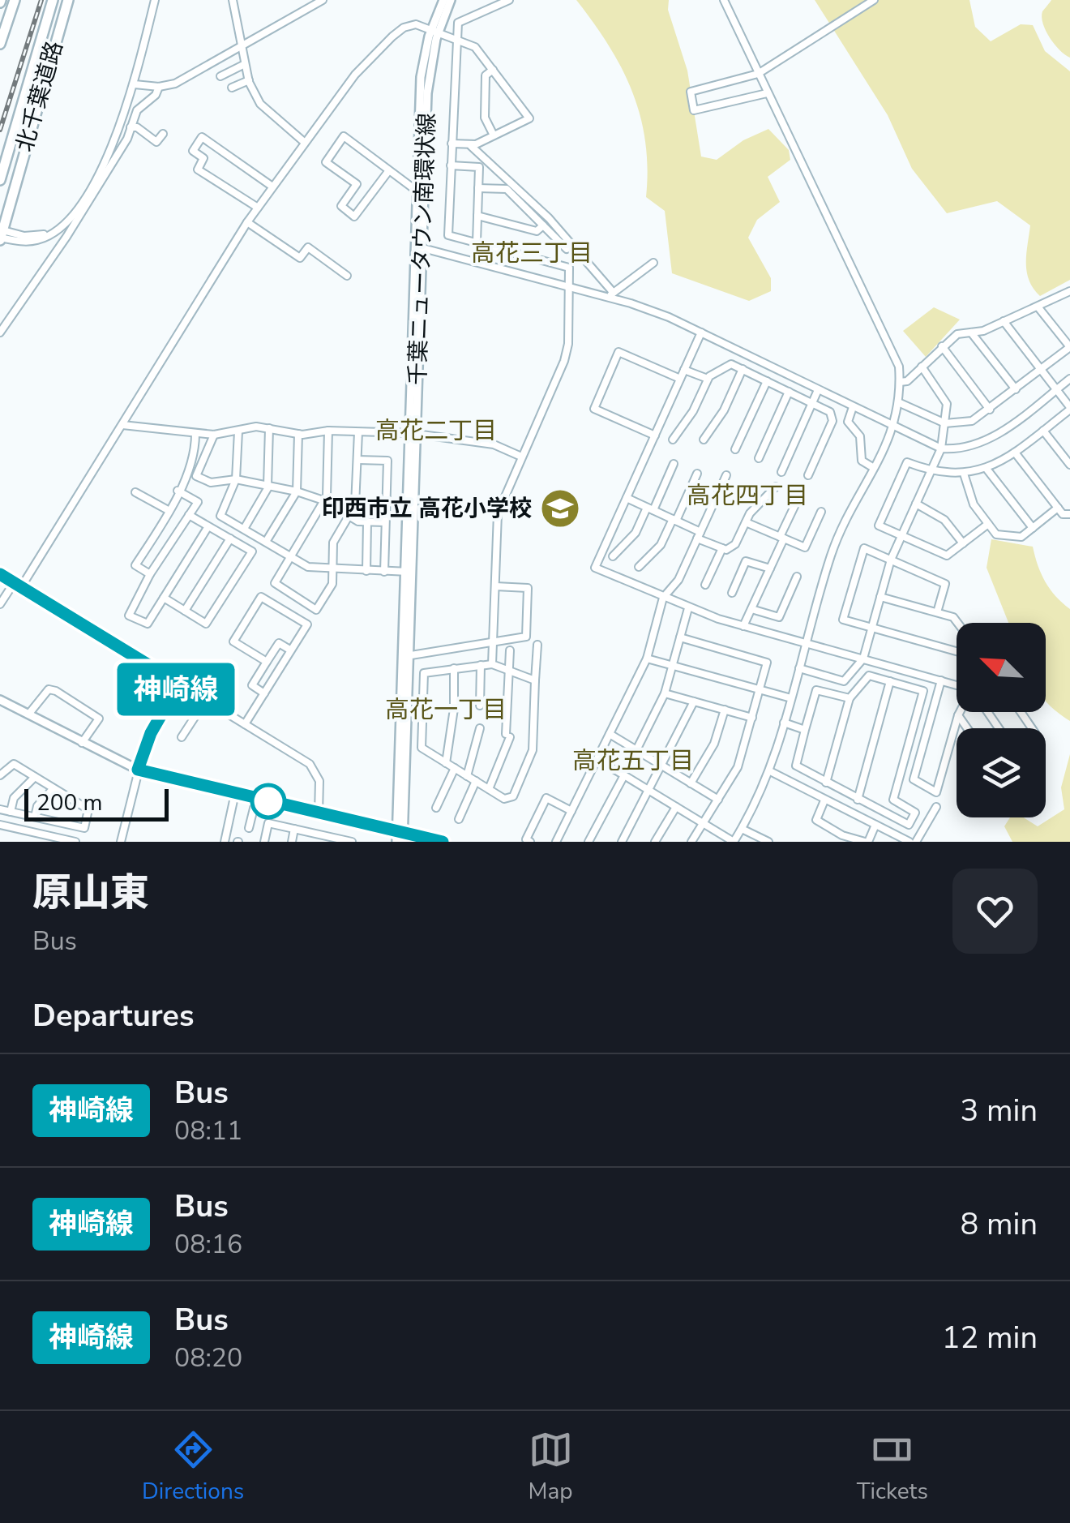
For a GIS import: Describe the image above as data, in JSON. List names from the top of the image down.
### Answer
{
  "streets": {
    "highway": ["北千葉道路"],
    "main road": ["千葉ニュータウン南環状線"]
  },
  "districts": [
    "高花三丁目",
    "高花二丁目",
    "高花四丁目",
    "高花一丁目",
    "高花五丁目"
  ],
  "places": {
    "school or university": ["印西市立 高花小学校"]
  },
  "lines": ["bus line 神崎線"],
  "scale_bar": "200 m",
  "north": "top left",
  "page": {
    "on_map": "神崎線",
    "scale": "200 m",
    "heading": [
      ["原山東", "Bus"],
      "Departures"
    ],
    "list": [
      {
        "mark": "神崎線",
        "name": "Bus",
        "note": "08:11",
        "value": "3 min"
      },
      {
        "mark": "神崎線",
        "name": "Bus",
        "note": "08:16",
        "value": "8 min"
      },
      {
        "mark": "神崎線",
        "name": "Bus",
        "note": "08:20",
        "value": "12 min"
      }
    ],
    "tabs": ["Directions", "Map", "Tickets"]
  }
}
